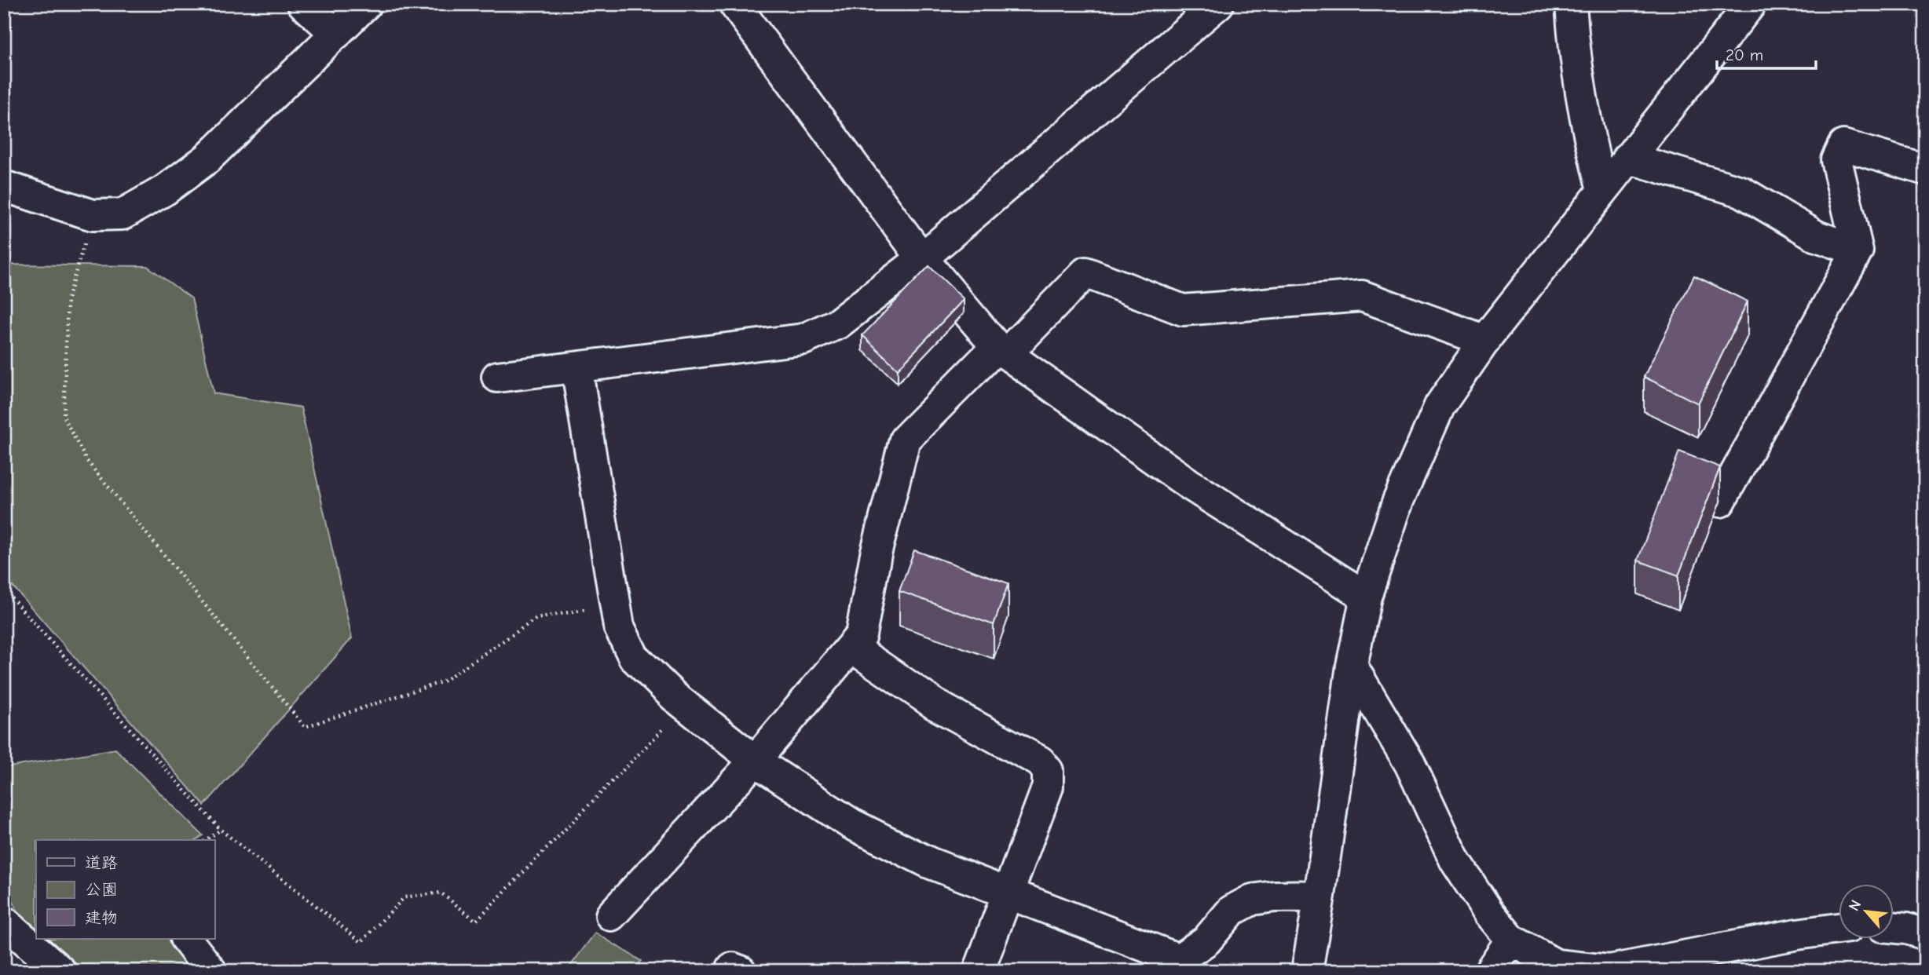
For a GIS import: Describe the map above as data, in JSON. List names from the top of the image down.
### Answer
{
  "legend": ["道路", "公園", "建物"],
  "scale_bar": "20 m",
  "north": "top left"
}
